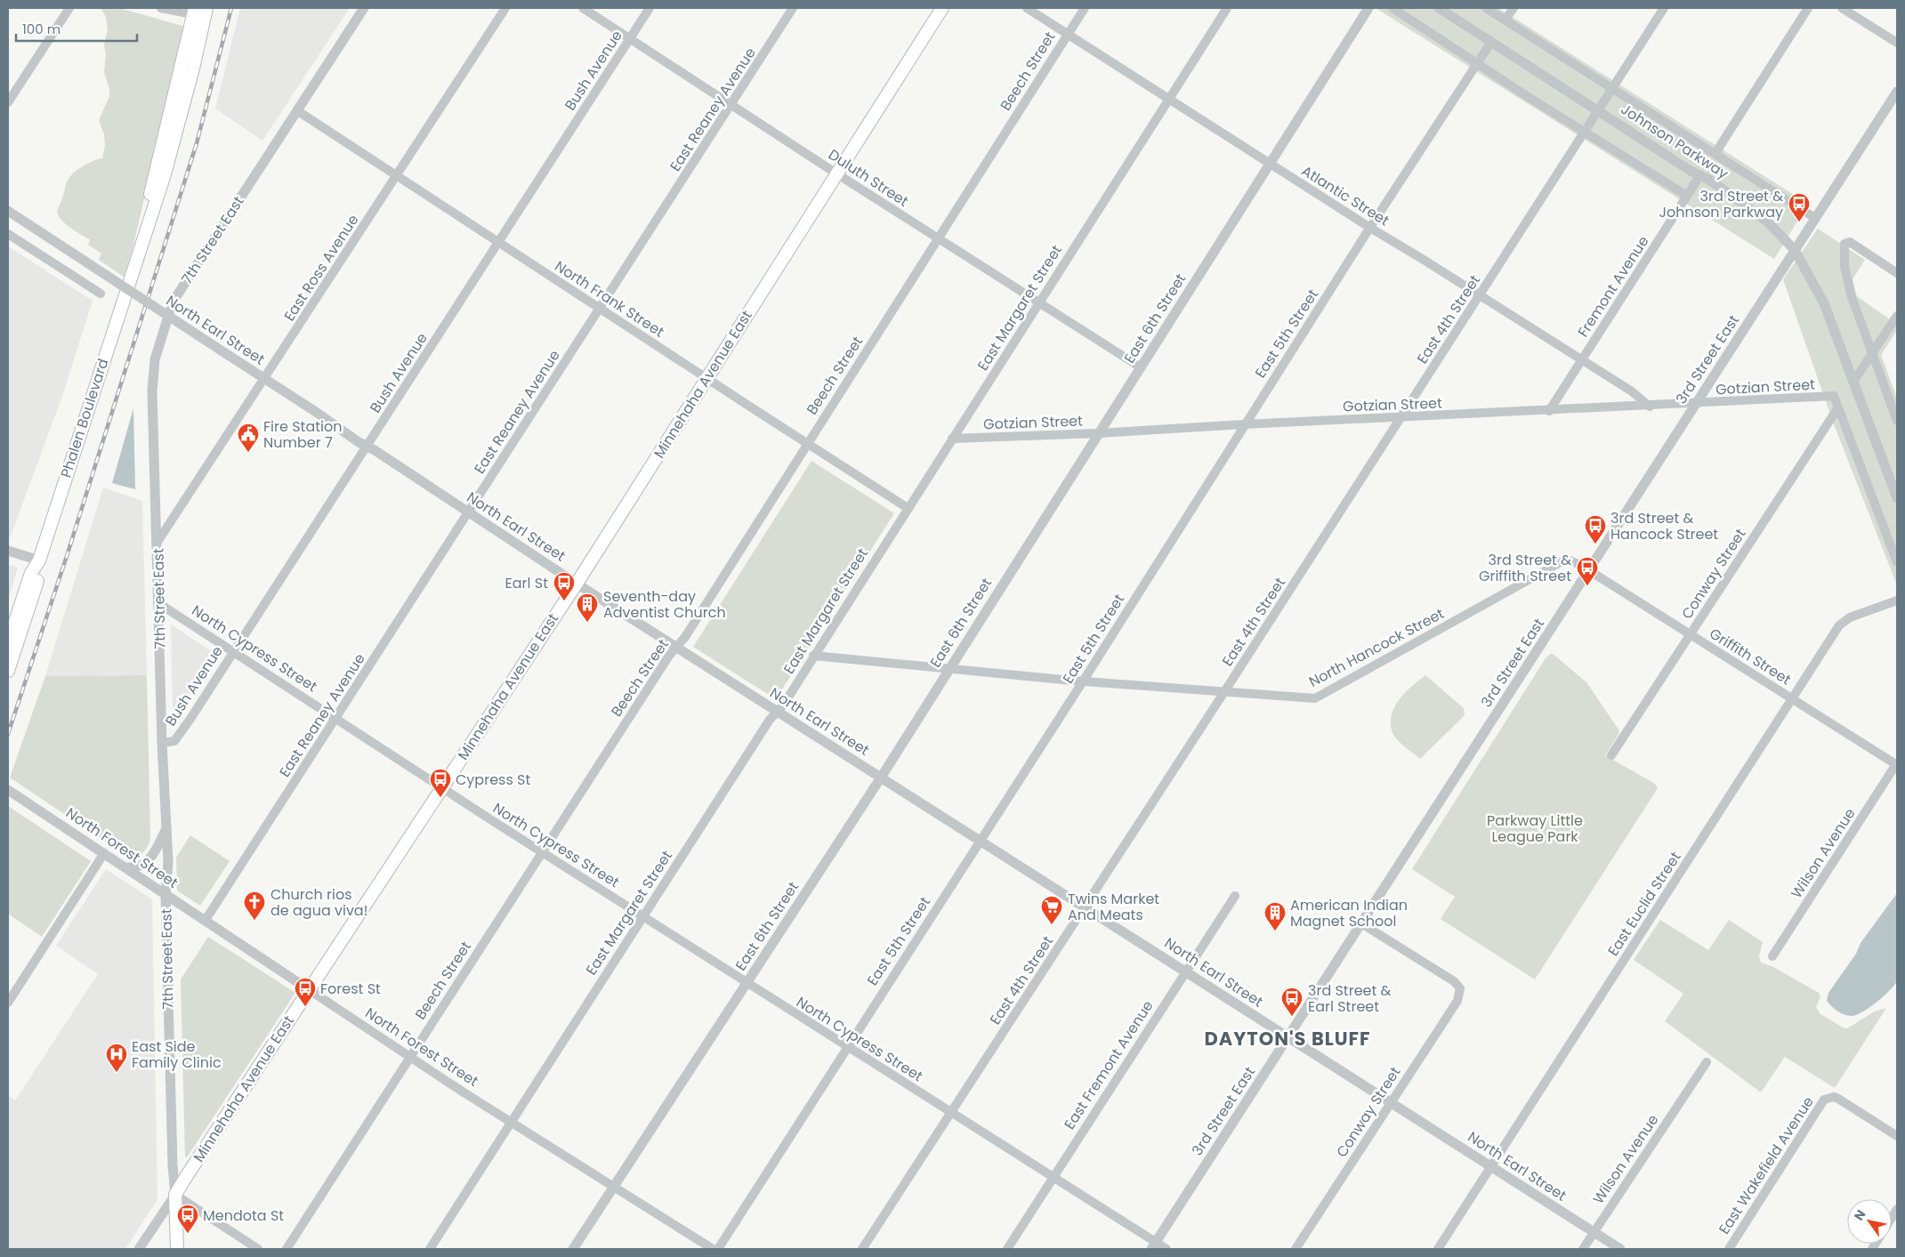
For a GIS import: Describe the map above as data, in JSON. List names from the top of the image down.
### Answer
{
  "streets": {
    "main road": ["7th Street East", "Minnehaha Avenue East", "Phalen Boulevard"],
    "street": [
      "Bush Avenue",
      "Beech Street",
      "East Reaney Avenue",
      "Johnson Parkway",
      "Duluth Street",
      "Atlantic Street",
      "East Ross Avenue",
      "Fremont Avenue",
      "North Frank Street",
      "East Margaret Street",
      "East 6th Street",
      "East 4th Street",
      "North Earl Street",
      "East 5th Street",
      "3rd Street East",
      "Gotzian Street",
      "Conway Street",
      "North Hancock Street",
      "North Cypress Street",
      "Griffith Street",
      "North Forest Street",
      "Wilson Avenue",
      "East Euclid Street",
      "East Fremont Avenue",
      "East Wakefield Avenue"
    ]
  },
  "crossings": [
    ["Bush Avenue", "Duluth Street"],
    ["Bush Avenue", "7th Street East"],
    ["Bush Avenue", "North Frank Street"],
    ["Bush Avenue", "North Earl Street"],
    ["Bush Avenue", "North Cypress Street"],
    ["Beech Street", "Duluth Street"],
    ["Beech Street", "Atlantic Street"],
    ["Beech Street", "North Frank Street"],
    ["Beech Street", "North Earl Street"],
    ["Beech Street", "North Cypress Street"],
    ["Beech Street", "North Forest Street"],
    ["East Reaney Avenue", "Duluth Street"],
    ["East Reaney Avenue", "North Frank Street"],
    ["East Reaney Avenue", "North Earl Street"],
    ["East Reaney Avenue", "North Cypress Street"],
    ["East Reaney Avenue", "North Forest Street"],
    ["Johnson Parkway", "Fremont Avenue"],
    ["Johnson Parkway", "East 4th Street"],
    ["Johnson Parkway", "East 5th Street"],
    ["Johnson Parkway", "3rd Street East"],
    ["Duluth Street", "East Margaret Street"],
    ["Duluth Street", "East 6th Street"],
    ["Duluth Street", "Minnehaha Avenue East"],
    ["Atlantic Street", "Fremont Avenue"],
    ["Atlantic Street", "East Margaret Street"],
    ["Atlantic Street", "East 6th Street"],
    ["Atlantic Street", "East 4th Street"],
    ["Atlantic Street", "East 5th Street"],
    ["Atlantic Street", "Gotzian Street"],
    ["7th Street East", "East Ross Avenue"],
    ["7th Street East", "North Frank Street"],
    ["7th Street East", "Minnehaha Avenue East"],
    ["7th Street East", "North Cypress Street"],
    ["7th Street East", "North Forest Street"],
    ["East Ross Avenue", "North Frank Street"],
    ["East Ross Avenue", "North Earl Street"],
    ["Fremont Avenue", "Gotzian Street"],
    ["North Frank Street", "East Margaret Street"],
    ["North Frank Street", "Minnehaha Avenue East"],
    ["East Margaret Street", "North Earl Street"],
    ["East Margaret Street", "Gotzian Street"],
    ["East Margaret Street", "North Hancock Street"],
    ["East Margaret Street", "North Cypress Street"],
    ["East Margaret Street", "North Forest Street"],
    ["East 6th Street", "North Earl Street"],
    ["East 6th Street", "Gotzian Street"],
    ["East 6th Street", "North Hancock Street"],
    ["East 6th Street", "North Cypress Street"],
    ["East 6th Street", "North Forest Street"],
    ["East 4th Street", "North Earl Street"],
    ["East 4th Street", "Gotzian Street"],
    ["East 4th Street", "North Hancock Street"],
    ["East 4th Street", "North Cypress Street"],
    ["North Earl Street", "East 5th Street"],
    ["North Earl Street", "3rd Street East"],
    ["North Earl Street", "Minnehaha Avenue East"],
    ["North Earl Street", "Conway Street"],
    ["North Earl Street", "Wilson Avenue"],
    ["North Earl Street", "East Euclid Street"],
    ["North Earl Street", "East Fremont Avenue"],
    ["East 5th Street", "Gotzian Street"],
    ["East 5th Street", "North Hancock Street"],
    ["East 5th Street", "North Cypress Street"],
    ["3rd Street East", "Gotzian Street"],
    ["3rd Street East", "Conway Street"],
    ["3rd Street East", "North Hancock Street"],
    ["3rd Street East", "North Cypress Street"],
    ["3rd Street East", "Griffith Street"],
    ["Minnehaha Avenue East", "North Cypress Street"],
    ["Minnehaha Avenue East", "North Forest Street"],
    ["Gotzian Street", "Conway Street"],
    ["Conway Street", "Griffith Street"],
    ["North Hancock Street", "Griffith Street"],
    ["North Cypress Street", "East Fremont Avenue"],
    ["Griffith Street", "Wilson Avenue"],
    ["Griffith Street", "East Euclid Street"]
  ],
  "districts": ["DAYTON'S BLUFF"],
  "parks": ["Parkway Little League Park"],
  "places": {
    "bus stop": [
      "3rd Street & Johnson Parkway",
      "3rd Street & Hancock Street",
      "3rd Street & Griffith Street",
      "Earl St",
      "Cypress St",
      "Forest St",
      "3rd Street & Earl Street",
      "Mendota St"
    ],
    "public building": ["Fire Station Number 7"],
    "building": ["Seventh-day Adventist Church", "American Indian Magnet School"],
    "church": ["Church rios de agua viva!"],
    "supermarket": ["Twins Market And Meats"],
    "hospital": ["East Side Family Clinic"]
  },
  "scale_bar": "100 m",
  "north": "top left"
}
